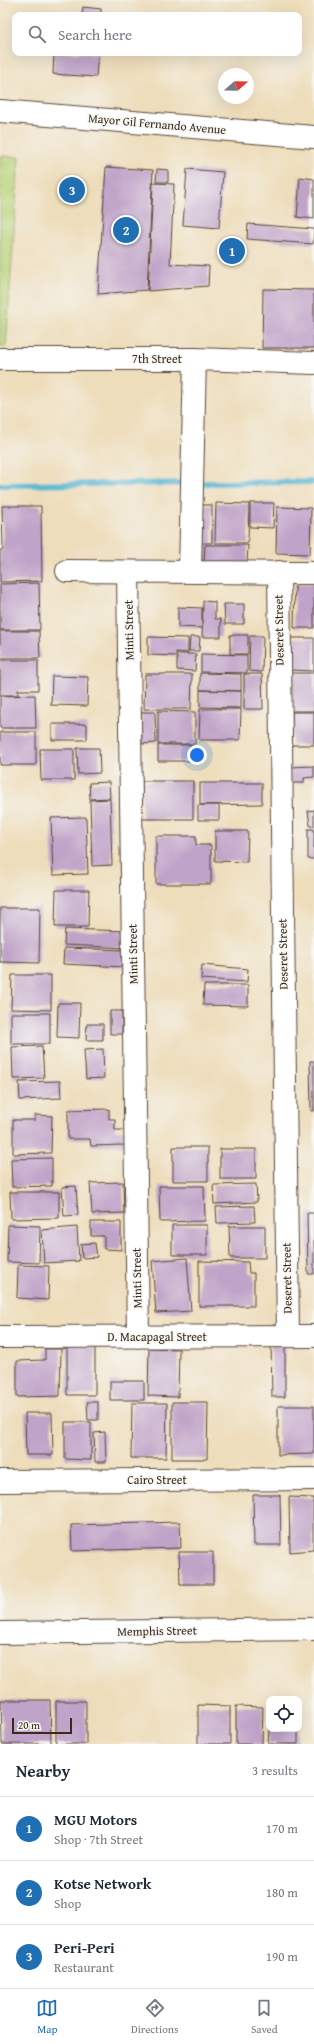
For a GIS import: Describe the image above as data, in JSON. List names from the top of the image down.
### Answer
{
  "streets": {
    "street": [
      "Mayor Gil Fernando Avenue",
      "7th Street",
      "Minti Street",
      "Deseret Street",
      "D. Macapagal Street",
      "Cairo Street",
      "Memphis Street"
    ]
  },
  "crossings": [
    ["Minti Street", "D. Macapagal Street"],
    ["Deseret Street", "D. Macapagal Street"]
  ],
  "scale_bar": "20 m",
  "north": "right",
  "page": {
    "search": "Search here",
    "pins": ["3", "2", "1"],
    "scale": "20 m",
    "heading": ["Nearby", "3 results"],
    "list": [
      {
        "mark": "1",
        "name": "MGU Motors",
        "note": "Shop · 7th Street",
        "value": "170 m"
      },
      {
        "mark": "2",
        "name": "Kotse Network",
        "note": "Shop",
        "value": "180 m"
      },
      {
        "mark": "3",
        "name": "Peri-Peri",
        "note": "Restaurant",
        "value": "190 m"
      }
    ],
    "nav": ["Map", "Directions", "Saved"]
  }
}
